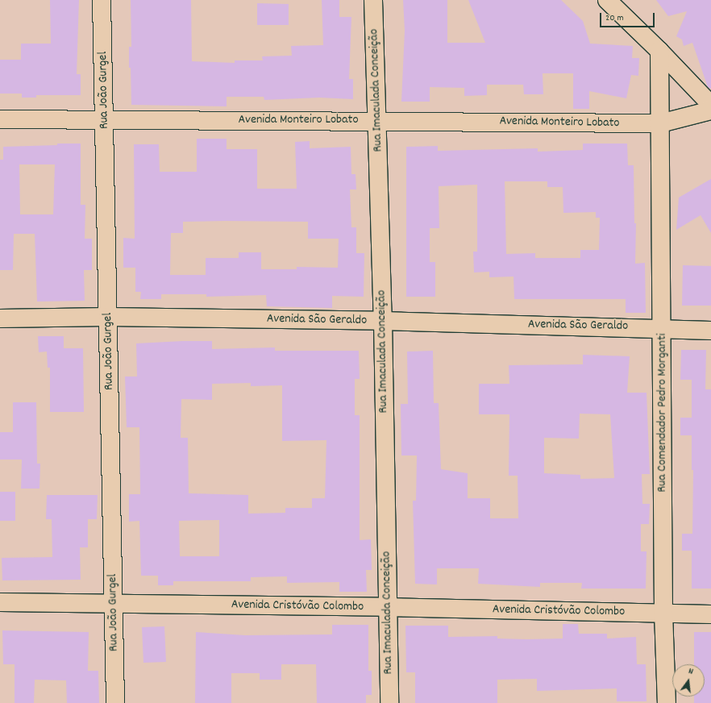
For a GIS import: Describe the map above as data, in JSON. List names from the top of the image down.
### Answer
{
  "streets": {
    "street": [
      "Rua João Gurgel",
      "Rua Imaculada Conceição",
      "Avenida Monteiro Lobato",
      "Avenida São Geraldo",
      "Rua Comendador Pedro Morganti",
      "Avenida Cristóvão Colombo"
    ]
  },
  "crossings": [
    ["Rua João Gurgel", "Avenida Monteiro Lobato"],
    ["Rua João Gurgel", "Avenida São Geraldo"],
    ["Rua João Gurgel", "Avenida Cristóvão Colombo"],
    ["Rua Imaculada Conceição", "Avenida Monteiro Lobato"],
    ["Rua Imaculada Conceição", "Avenida São Geraldo"],
    ["Rua Imaculada Conceição", "Avenida Cristóvão Colombo"],
    ["Avenida Monteiro Lobato", "Rua Comendador Pedro Morganti"],
    ["Avenida São Geraldo", "Rua Comendador Pedro Morganti"],
    ["Rua Comendador Pedro Morganti", "Avenida Cristóvão Colombo"]
  ],
  "scale_bar": "20 m",
  "north": "top"
}
